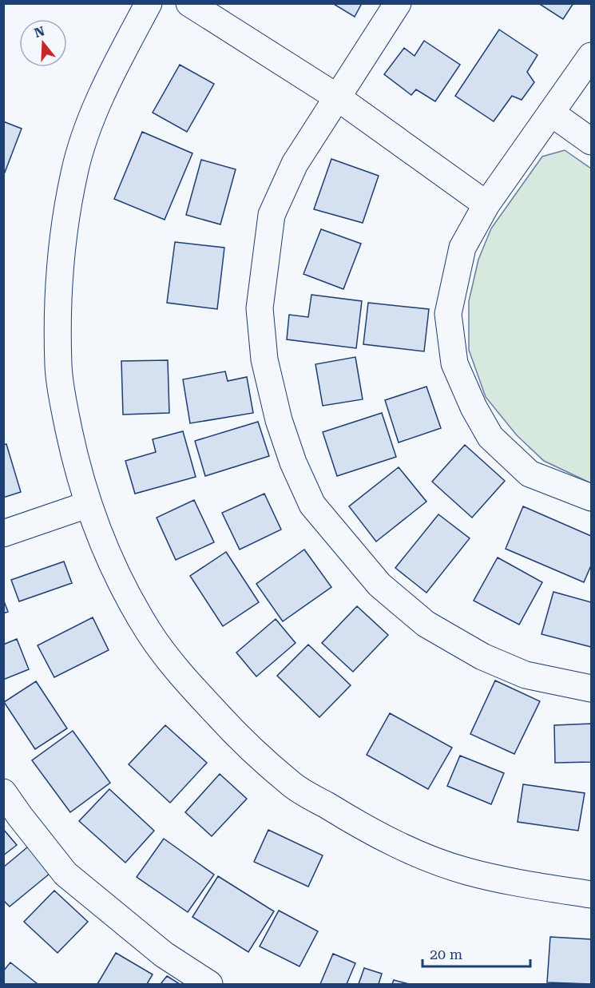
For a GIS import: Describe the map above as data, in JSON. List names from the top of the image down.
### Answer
{
  "scale_bar": "20 m",
  "north": "top"
}
